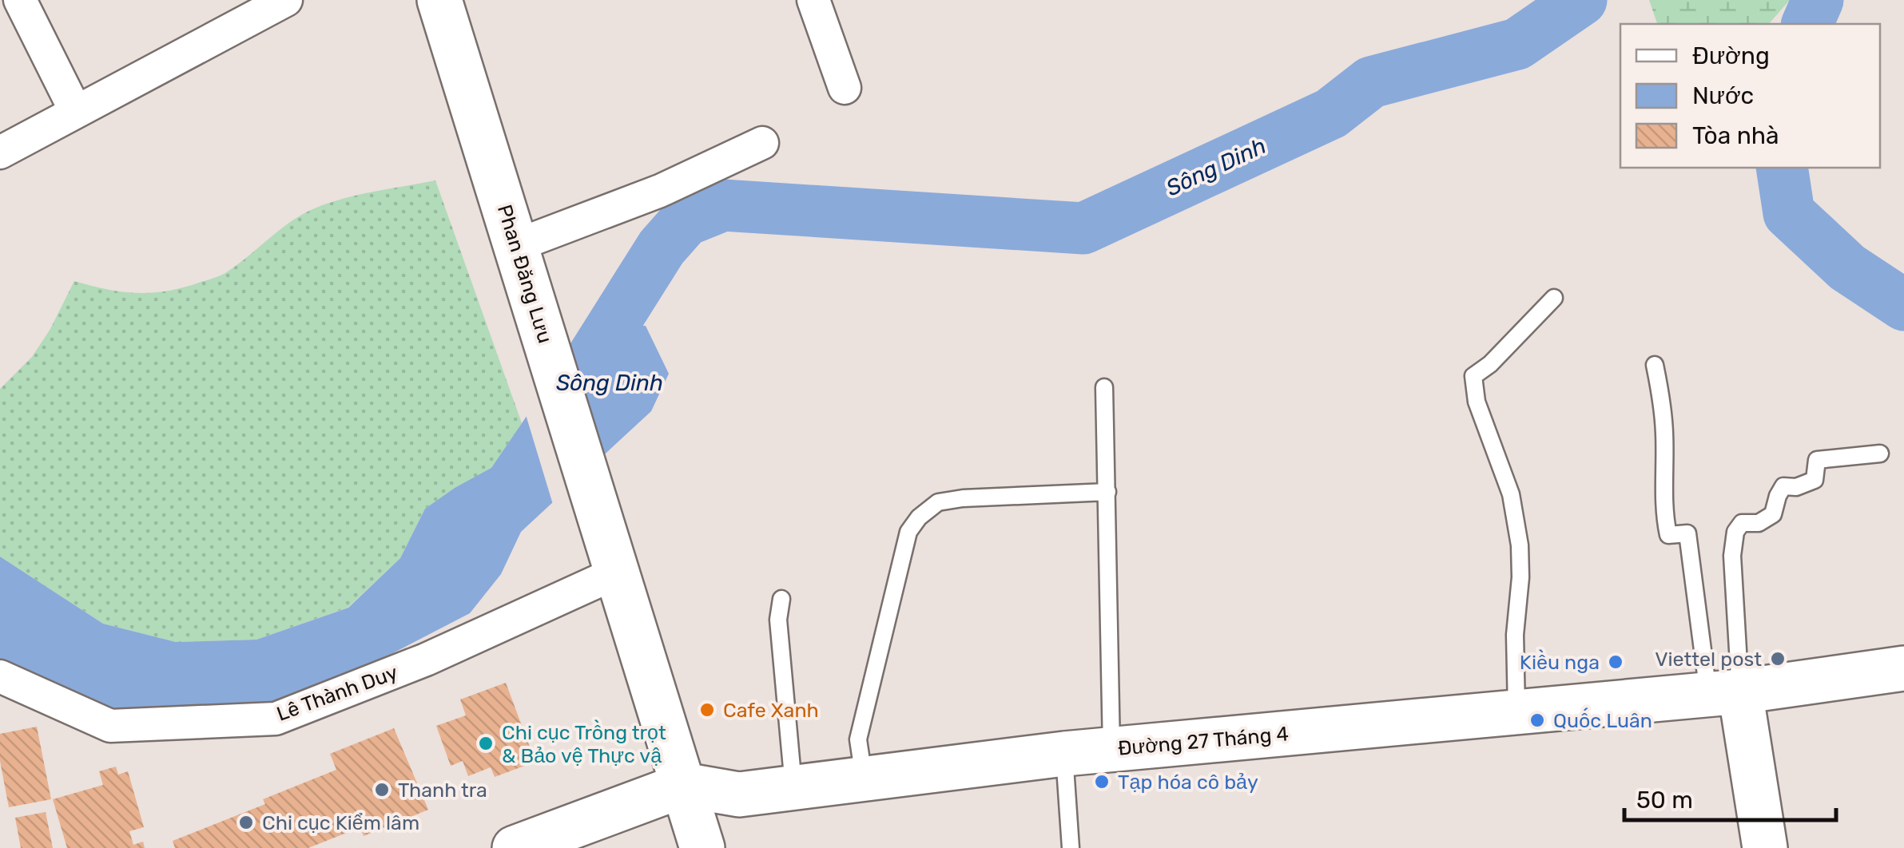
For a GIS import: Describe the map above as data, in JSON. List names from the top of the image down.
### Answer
{
  "streets": {
    "street": ["Phan Đăng Lưu", "Lê Thành Duy", "Đường 27 Tháng 4"]
  },
  "crossings": [
    ["Phan Đăng Lưu", "Lê Thành Duy"],
    ["Phan Đăng Lưu", "Đường 27 Tháng 4"]
  ],
  "water": ["Sông Dinh"],
  "places": [
    "Viettel post",
    "Kiều nga",
    "Cafe Xanh",
    "Quốc Luân",
    "Chi cục Trồng trọt & Bảo vệ Thực vậ",
    "Tạp hóa cô bảy",
    "Thanh tra",
    "Chi cục Kiểm lâm"
  ],
  "legend": ["Đường", "Nước", "Tòa nhà"],
  "scale_bar": "50 m"
}
